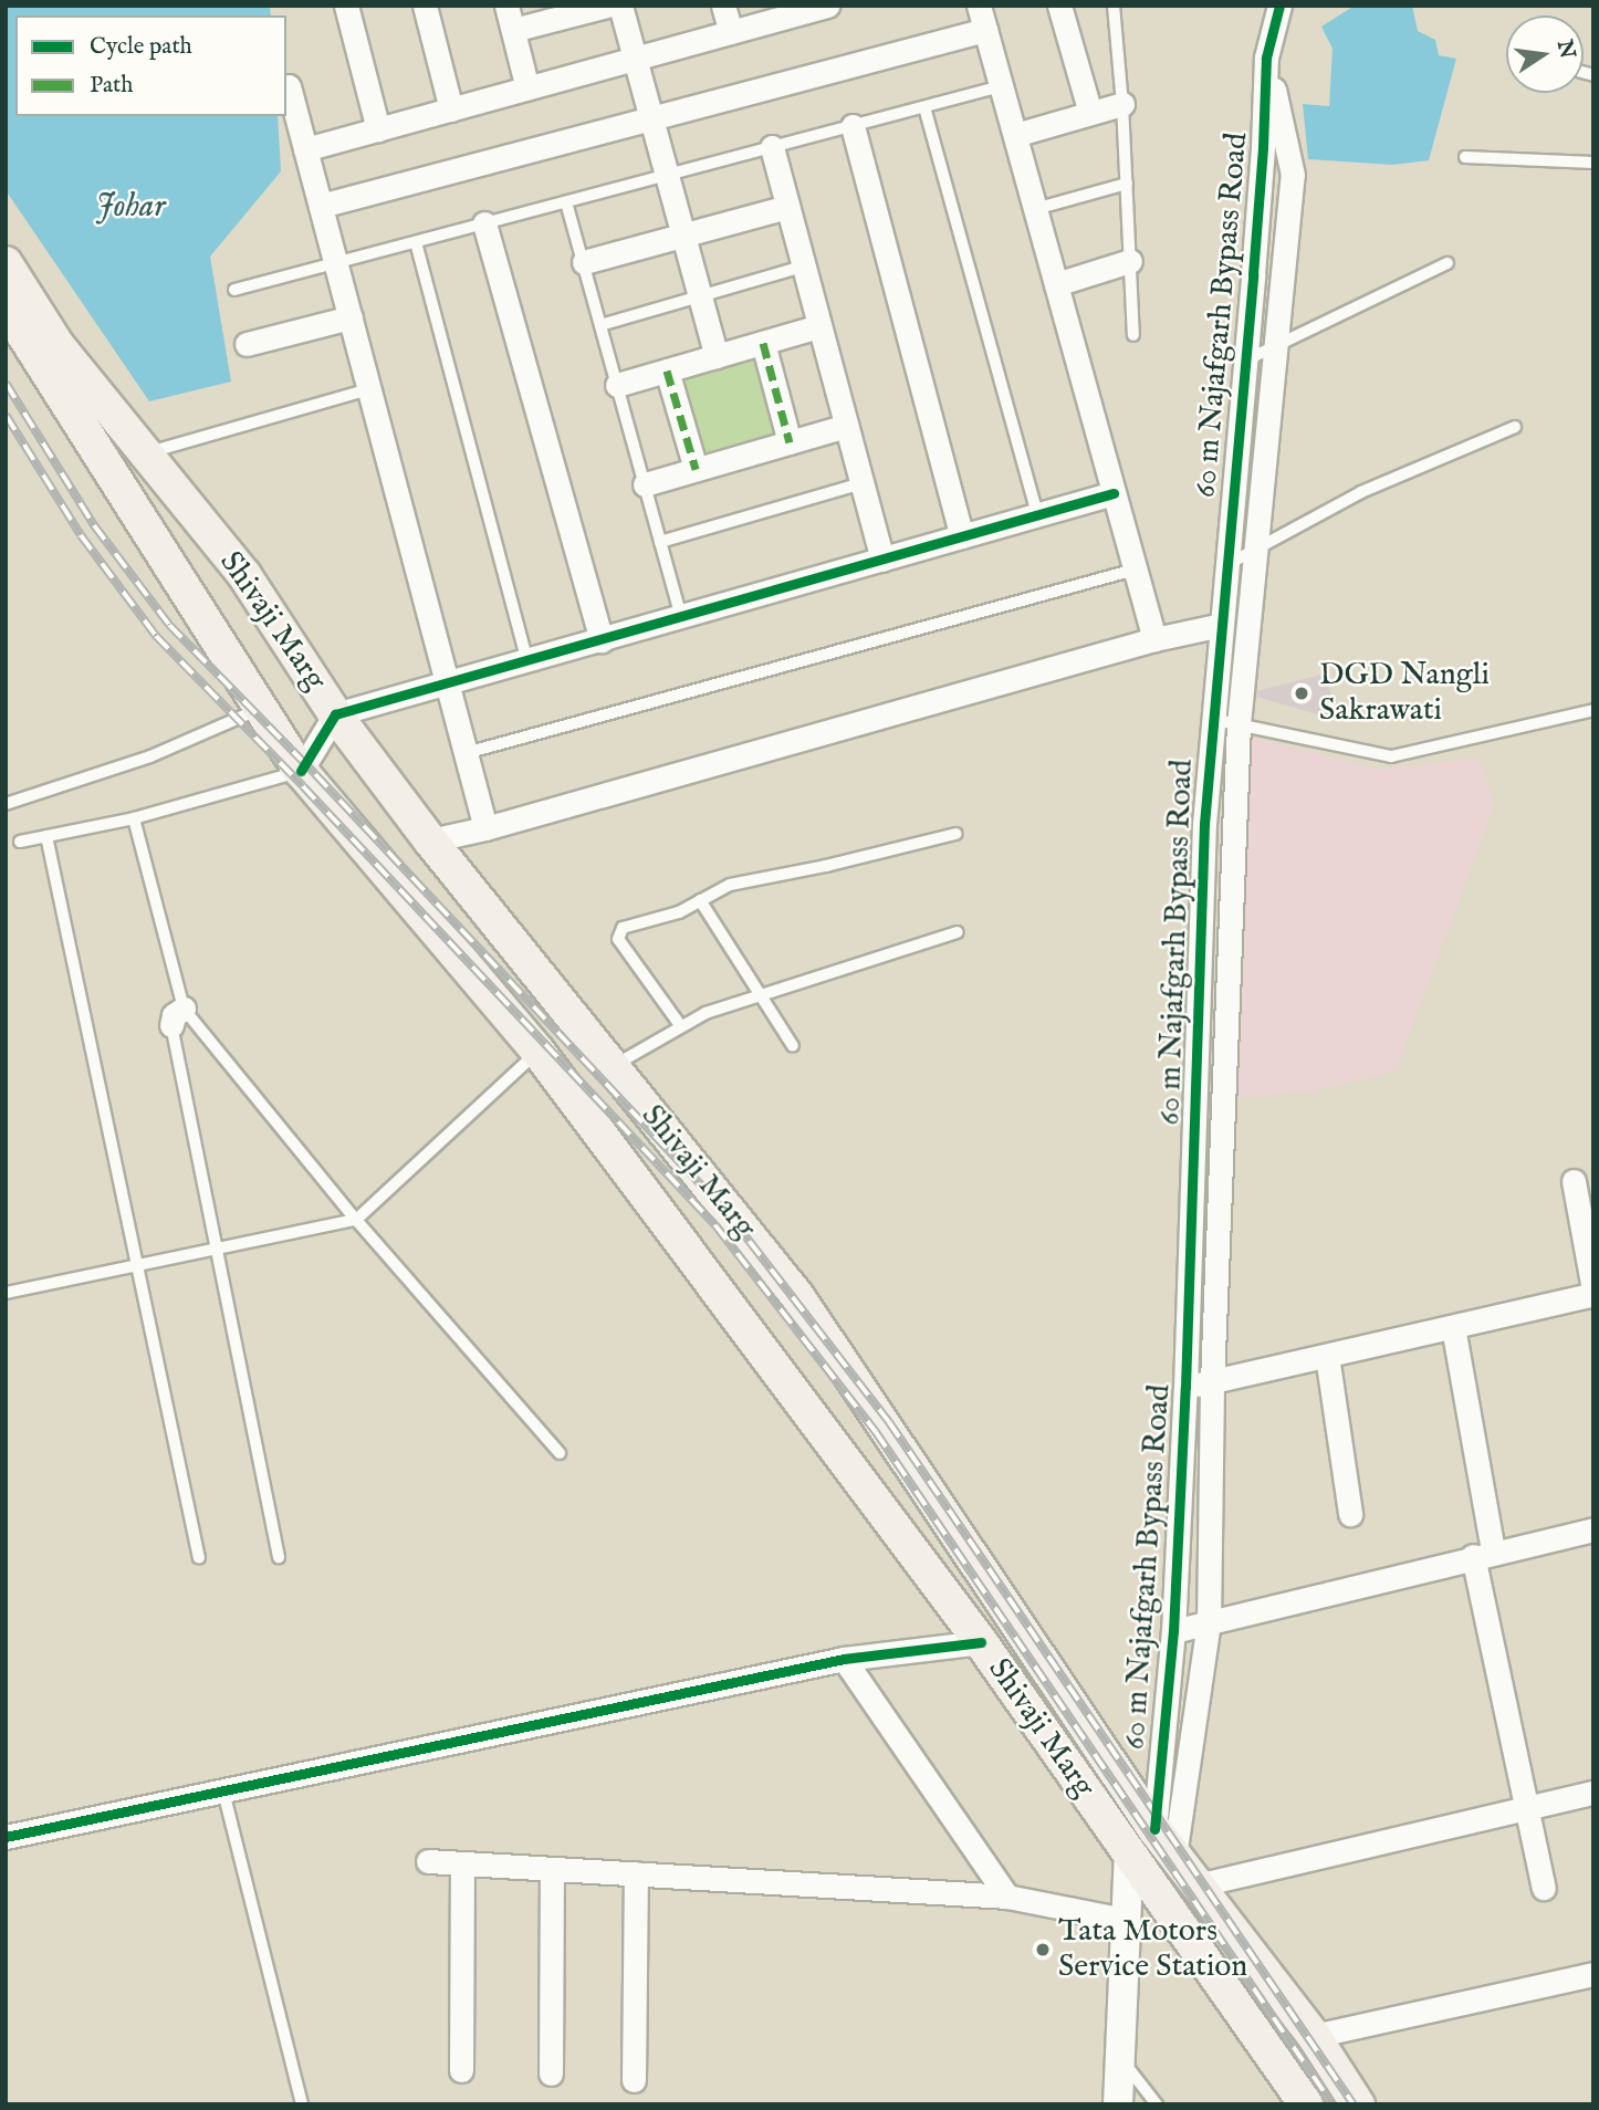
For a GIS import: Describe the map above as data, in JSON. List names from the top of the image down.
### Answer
{
  "streets": {
    "main road": ["Shivaji Marg"],
    "street": ["60 m Najafgarh Bypass Road"]
  },
  "crossings": [
    ["60 m Najafgarh Bypass Road", "Shivaji Marg"]
  ],
  "water": ["Johar"],
  "places": ["DGD Nangli Sakrawati", "Tata Motors Service Station"],
  "legend": ["Cycle path", "Path"],
  "north": "right"
}
